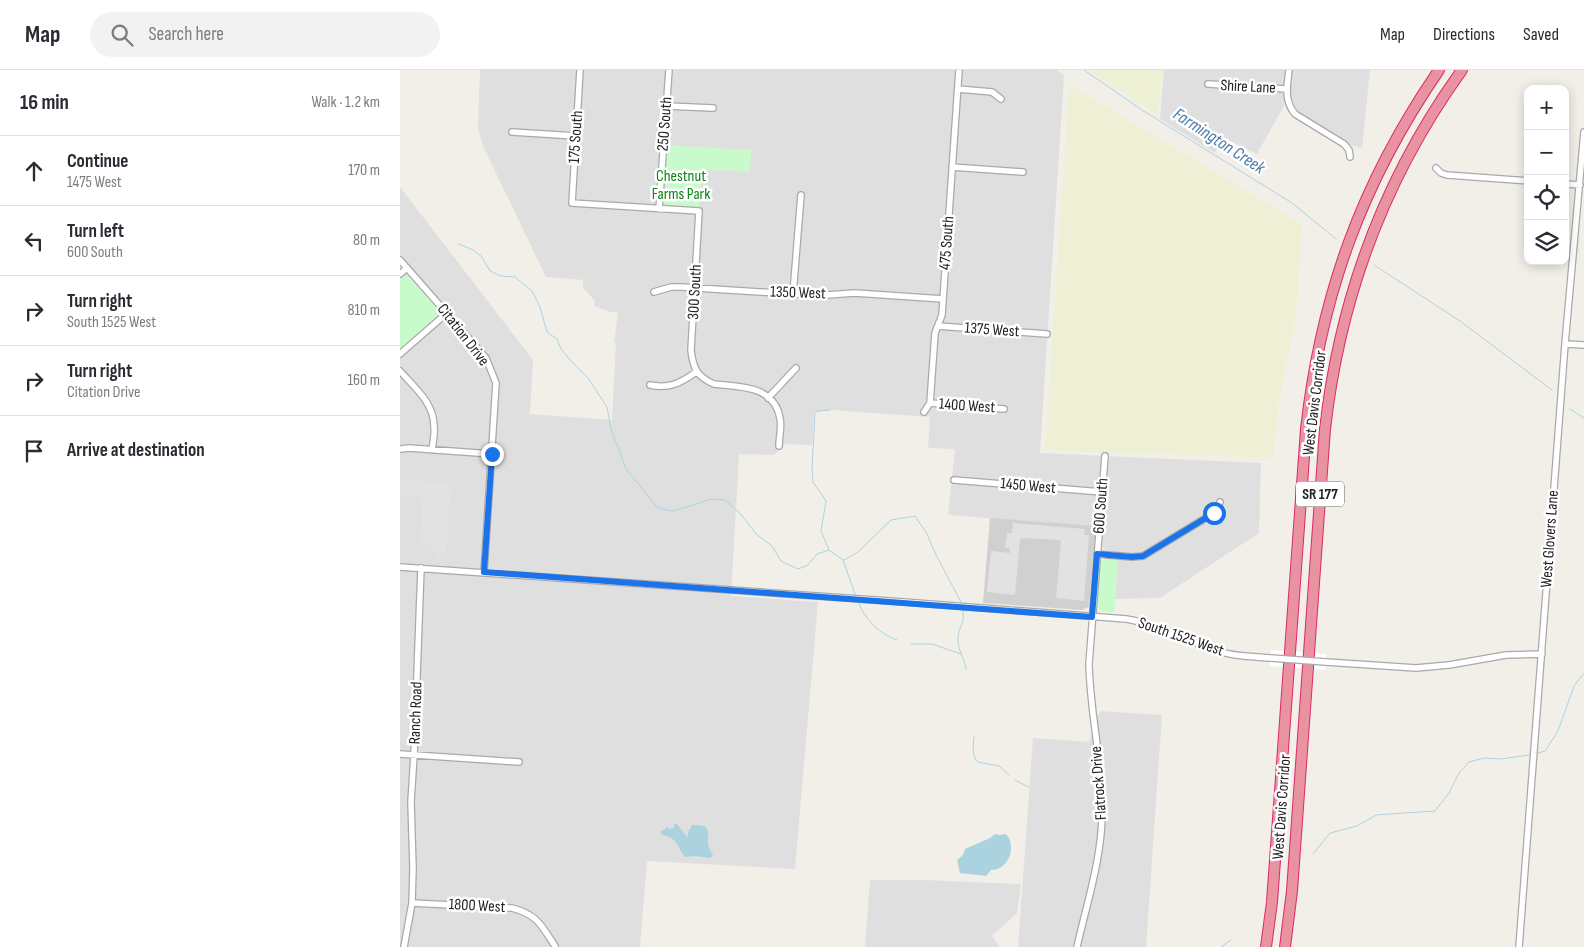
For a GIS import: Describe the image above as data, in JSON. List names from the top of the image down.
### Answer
{
  "streets": {
    "highway": ["West Davis Corridor", "SR 177"],
    "street": [
      "Shire Lane",
      "250 South",
      "175 South",
      "475 South",
      "300 South",
      "1350 West",
      "1375 West",
      "Citation Drive",
      "1400 West",
      "1450 West",
      "600 South",
      "West Glovers Lane",
      "South 1525 West",
      "Ranch Road",
      "Flatrock Drive",
      "1800 West"
    ]
  },
  "crossings": [
    ["250 South", "175 South"],
    ["250 South", "300 South"],
    ["175 South", "300 South"],
    ["475 South", "1350 West"],
    ["475 South", "1375 West"],
    ["475 South", "1400 West"],
    ["300 South", "1350 West"],
    ["Citation Drive", "South 1525 West"],
    ["1450 West", "600 South"],
    ["600 South", "South 1525 West"],
    ["600 South", "Flatrock Drive"],
    ["West Glovers Lane", "South 1525 West"],
    ["South 1525 West", "Ranch Road"],
    ["South 1525 West", "Flatrock Drive"],
    ["Ranch Road", "1800 West"]
  ],
  "water": ["Farmington Creek"],
  "parks": ["Chestnut Farms Park"],
  "page": {
    "header": "Map",
    "search": "Search here",
    "nav": ["Map", "Directions", "Saved"],
    "heading": ["16 min", "Walk · 1.2 km"],
    "map_buttons": ["+", "−"],
    "list": [
      ["Continue", "1475 West", "170 m"],
      ["Turn left", "600 South", "80 m"],
      ["Turn right", "South 1525 West", "810 m"],
      ["Turn right", "Citation Drive", "160 m"],
      "Arrive at destination"
    ]
  }
}
